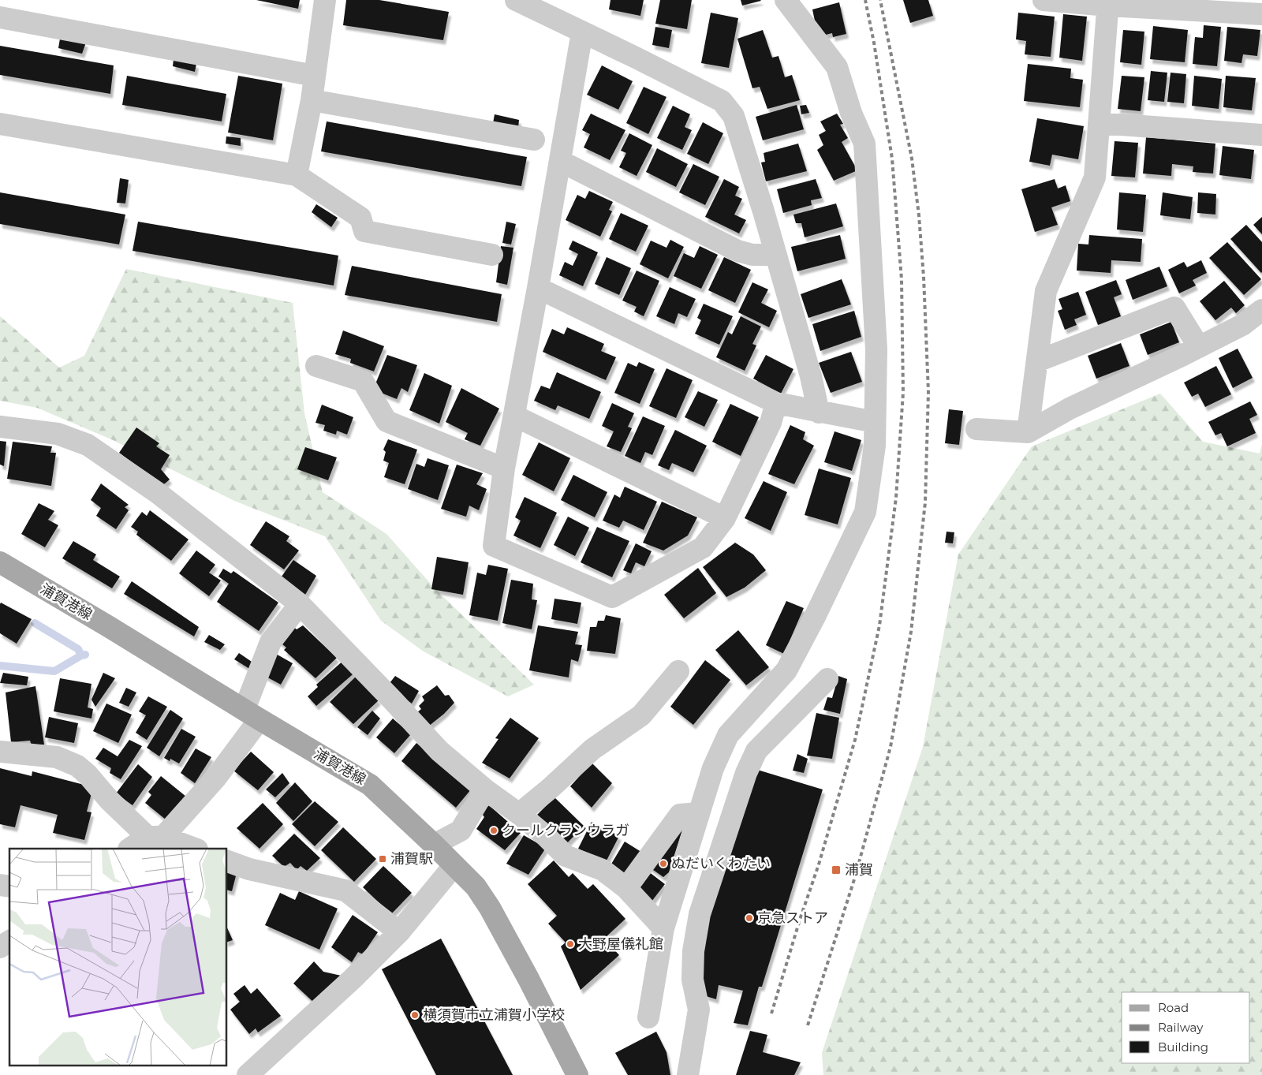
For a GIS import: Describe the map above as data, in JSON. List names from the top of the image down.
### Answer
{
  "streets": {
    "main road": ["浦賀港線"]
  },
  "places": {
    "other": [
      "クールクランウラガ",
      "ぬだいくわたい",
      "京急ストア",
      "大野屋儀礼館",
      "横須賀市立浦賀小学校"
    ],
    "transit": ["浦賀駅", "浦賀"]
  },
  "legend": ["Road", "Railway", "Building"]
}
